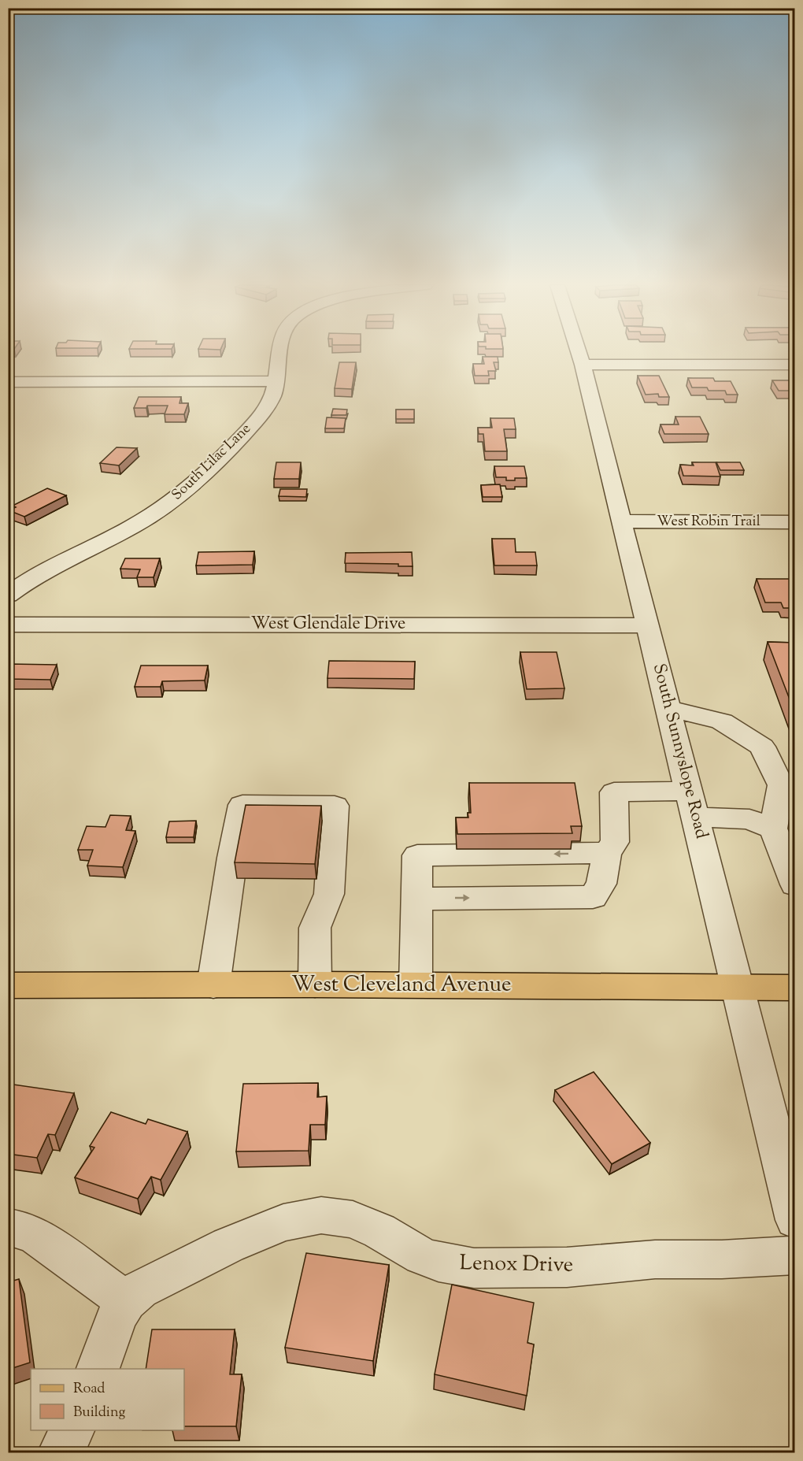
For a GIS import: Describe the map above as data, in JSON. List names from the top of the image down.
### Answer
{
  "streets": {
    "main road": ["West Cleveland Avenue"],
    "street": [
      "South Lilac Lane",
      "West Robin Trail",
      "West Glendale Drive",
      "South Sunnyslope Road",
      "Lenox Drive"
    ]
  },
  "crossings": [
    ["West Robin Trail", "South Sunnyslope Road"],
    ["West Glendale Drive", "South Sunnyslope Road"],
    ["South Sunnyslope Road", "West Cleveland Avenue"]
  ],
  "legend": ["Road", "Building"]
}
